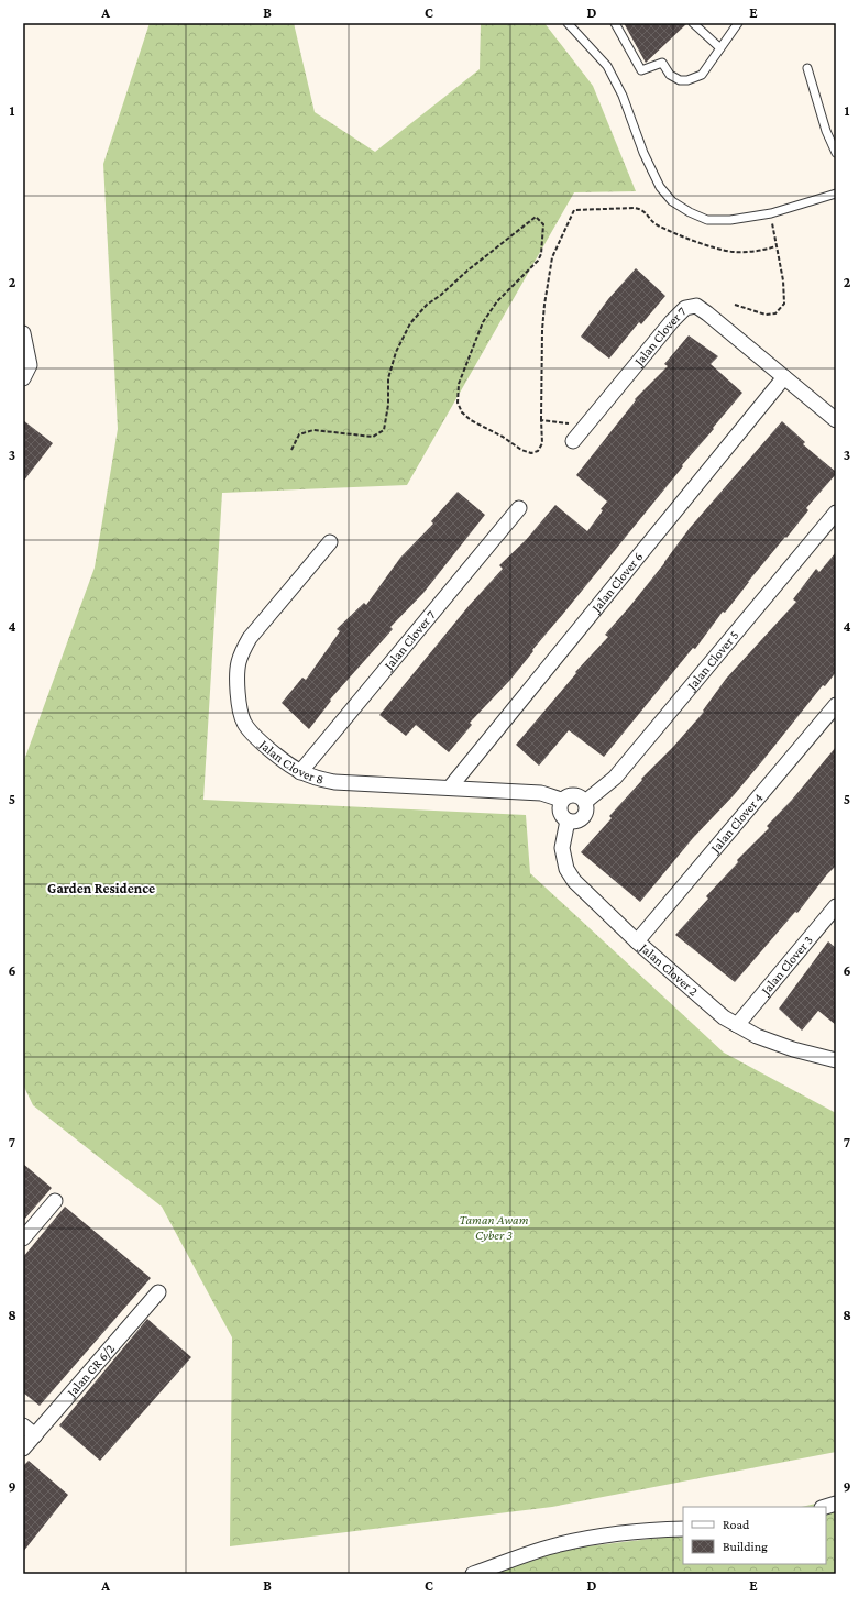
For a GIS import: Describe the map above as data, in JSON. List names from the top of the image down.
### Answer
{
  "streets": {
    "street": [
      "Jalan Clover 7",
      "Jalan Clover 6",
      "Jalan Clover 5",
      "Jalan Clover 8",
      "Jalan Clover 4",
      "Jalan Clover 3",
      "Jalan Clover 2",
      "Jalan GR 6/2"
    ]
  },
  "crossings": [
    ["Jalan Clover 7", "Jalan Clover 6"],
    ["Jalan Clover 7", "Jalan Clover 8"],
    ["Jalan Clover 6", "Jalan Clover 8"],
    ["Jalan Clover 5", "Jalan Clover 8"],
    ["Jalan Clover 5", "Jalan Clover 2"],
    ["Jalan Clover 8", "Jalan Clover 2"],
    ["Jalan Clover 4", "Jalan Clover 2"],
    ["Jalan Clover 3", "Jalan Clover 2"]
  ],
  "districts": ["Garden Residence"],
  "parks": ["Taman Awam Cyber 3"],
  "legend": ["Road", "Building"],
  "grid": {
    "columns": [
      "A",
      "B",
      "C",
      "D",
      "E"
    ],
    "rows": [
      "1",
      "2",
      "3",
      "4",
      "5",
      "6",
      "7",
      "8",
      "9"
    ]
  }
}
